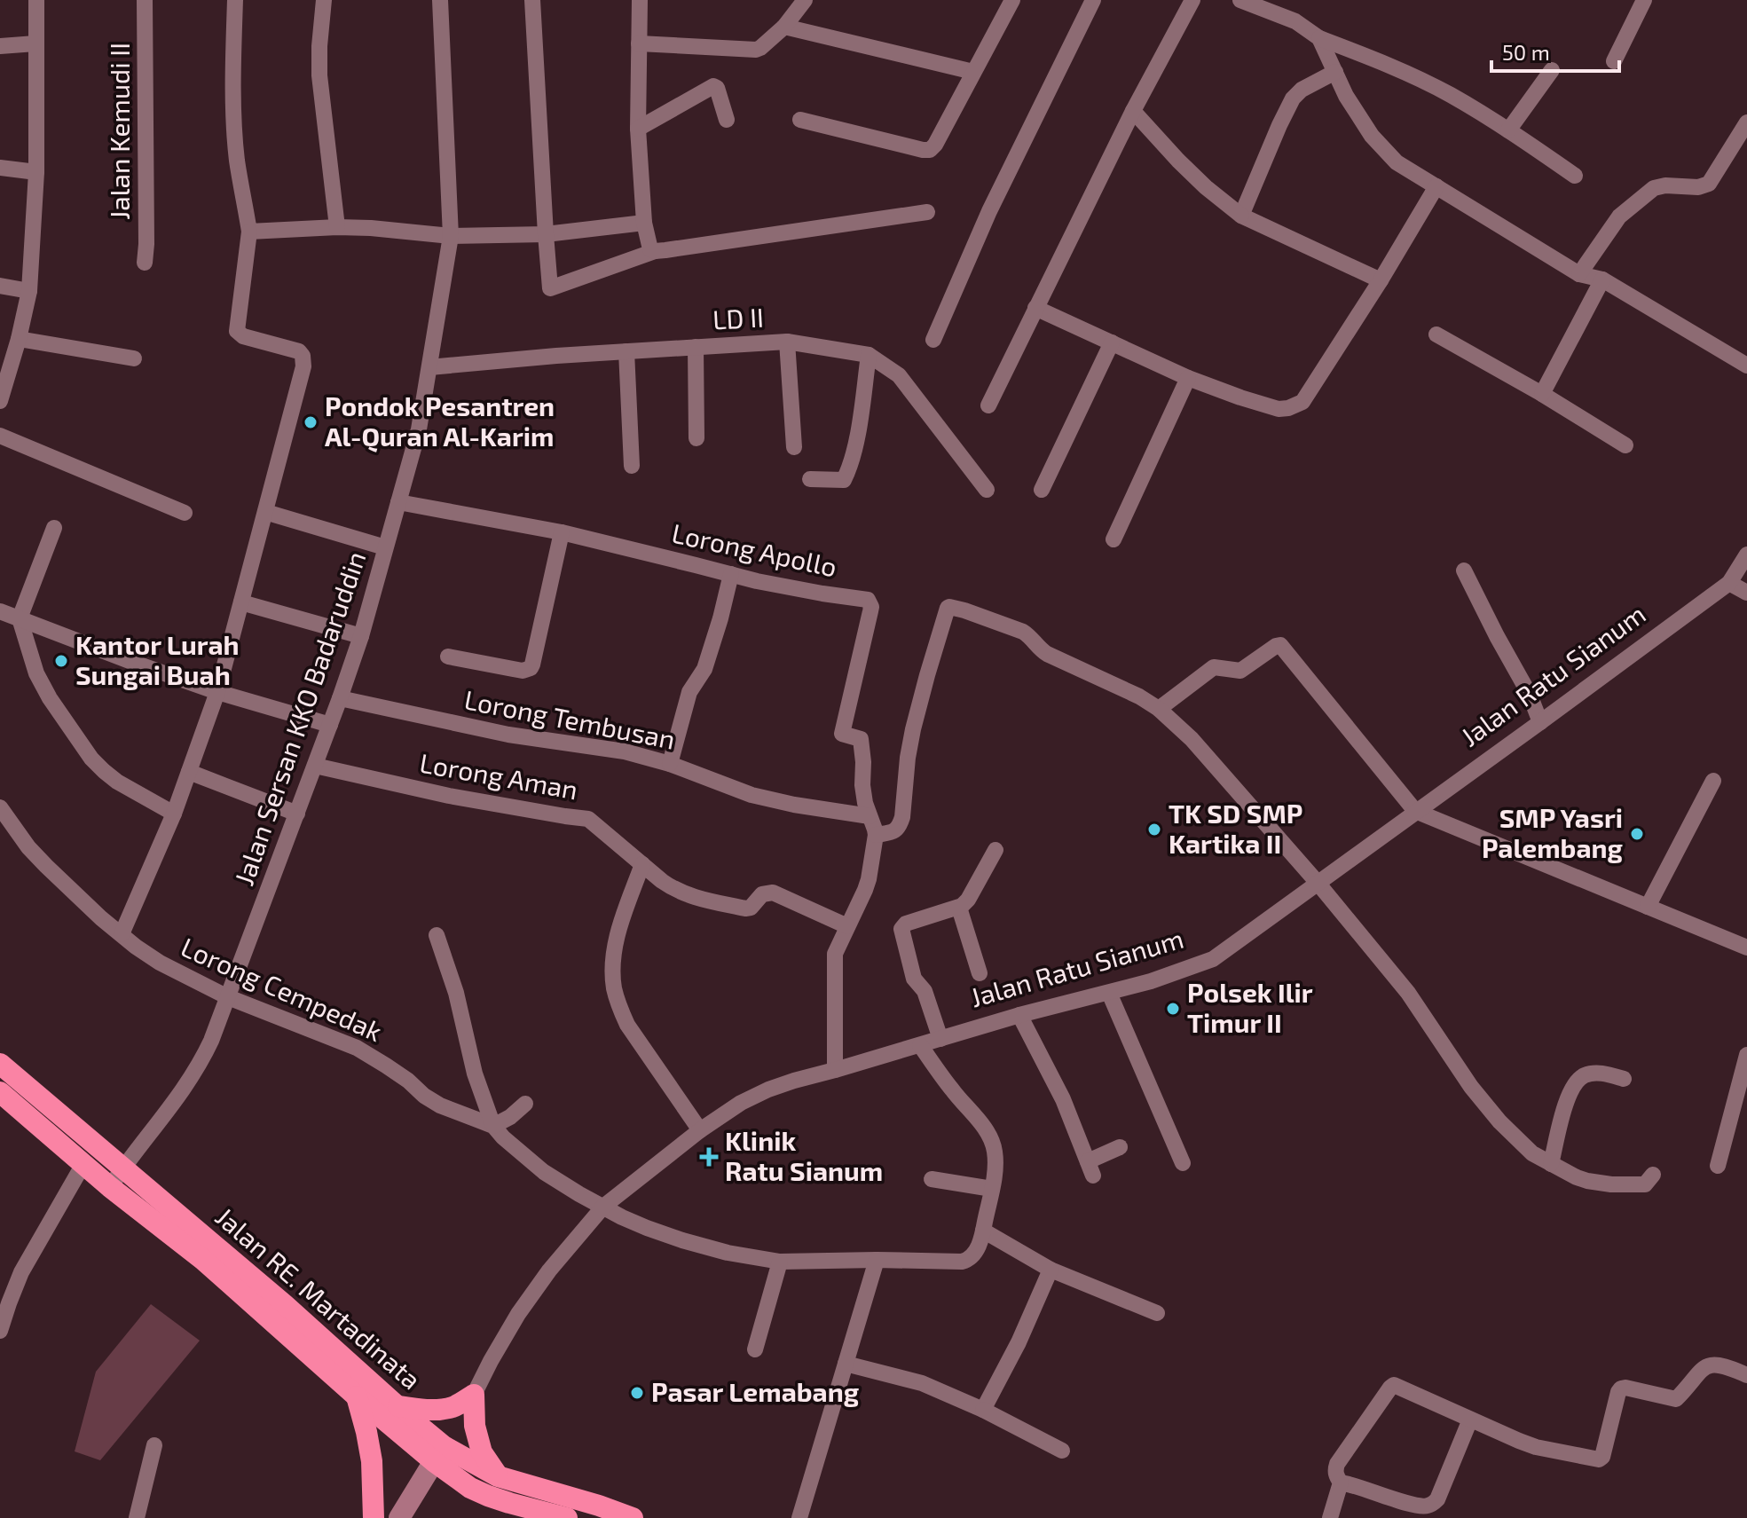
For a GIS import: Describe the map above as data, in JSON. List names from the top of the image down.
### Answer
{
  "streets": {
    "highway": ["Jalan RE. Martadinata"],
    "street": [
      "Jalan Kemudi II",
      "LD II",
      "Lorong Apollo",
      "Jalan Ratu Sianum",
      "Jalan Sersan KKO Badaruddin",
      "Lorong Tembusan",
      "Lorong Aman",
      "Lorong Cempedak"
    ]
  },
  "crossings": [
    ["LD II", "Jalan Sersan KKO Badaruddin"],
    ["Lorong Apollo", "Jalan Sersan KKO Badaruddin"],
    ["Lorong Apollo", "Lorong Tembusan"],
    ["Jalan Ratu Sianum", "Lorong Cempedak"],
    ["Jalan Sersan KKO Badaruddin", "Lorong Tembusan"],
    ["Jalan Sersan KKO Badaruddin", "Lorong Aman"],
    ["Jalan Sersan KKO Badaruddin", "Lorong Cempedak"],
    ["Jalan Sersan KKO Badaruddin", "Jalan RE. Martadinata"]
  ],
  "places": {
    "other": [
      "Pondok Pesantren Al-Quran Al-Karim",
      "Kantor Lurah Sungai Buah",
      "TK SD SMP Kartika II",
      "SMP Yasri Palembang",
      "Polsek Ilir Timur II",
      "Pasar Lemabang"
    ],
    "health": ["Klinik Ratu Sianum"]
  },
  "scale_bar": "50 m"
}
